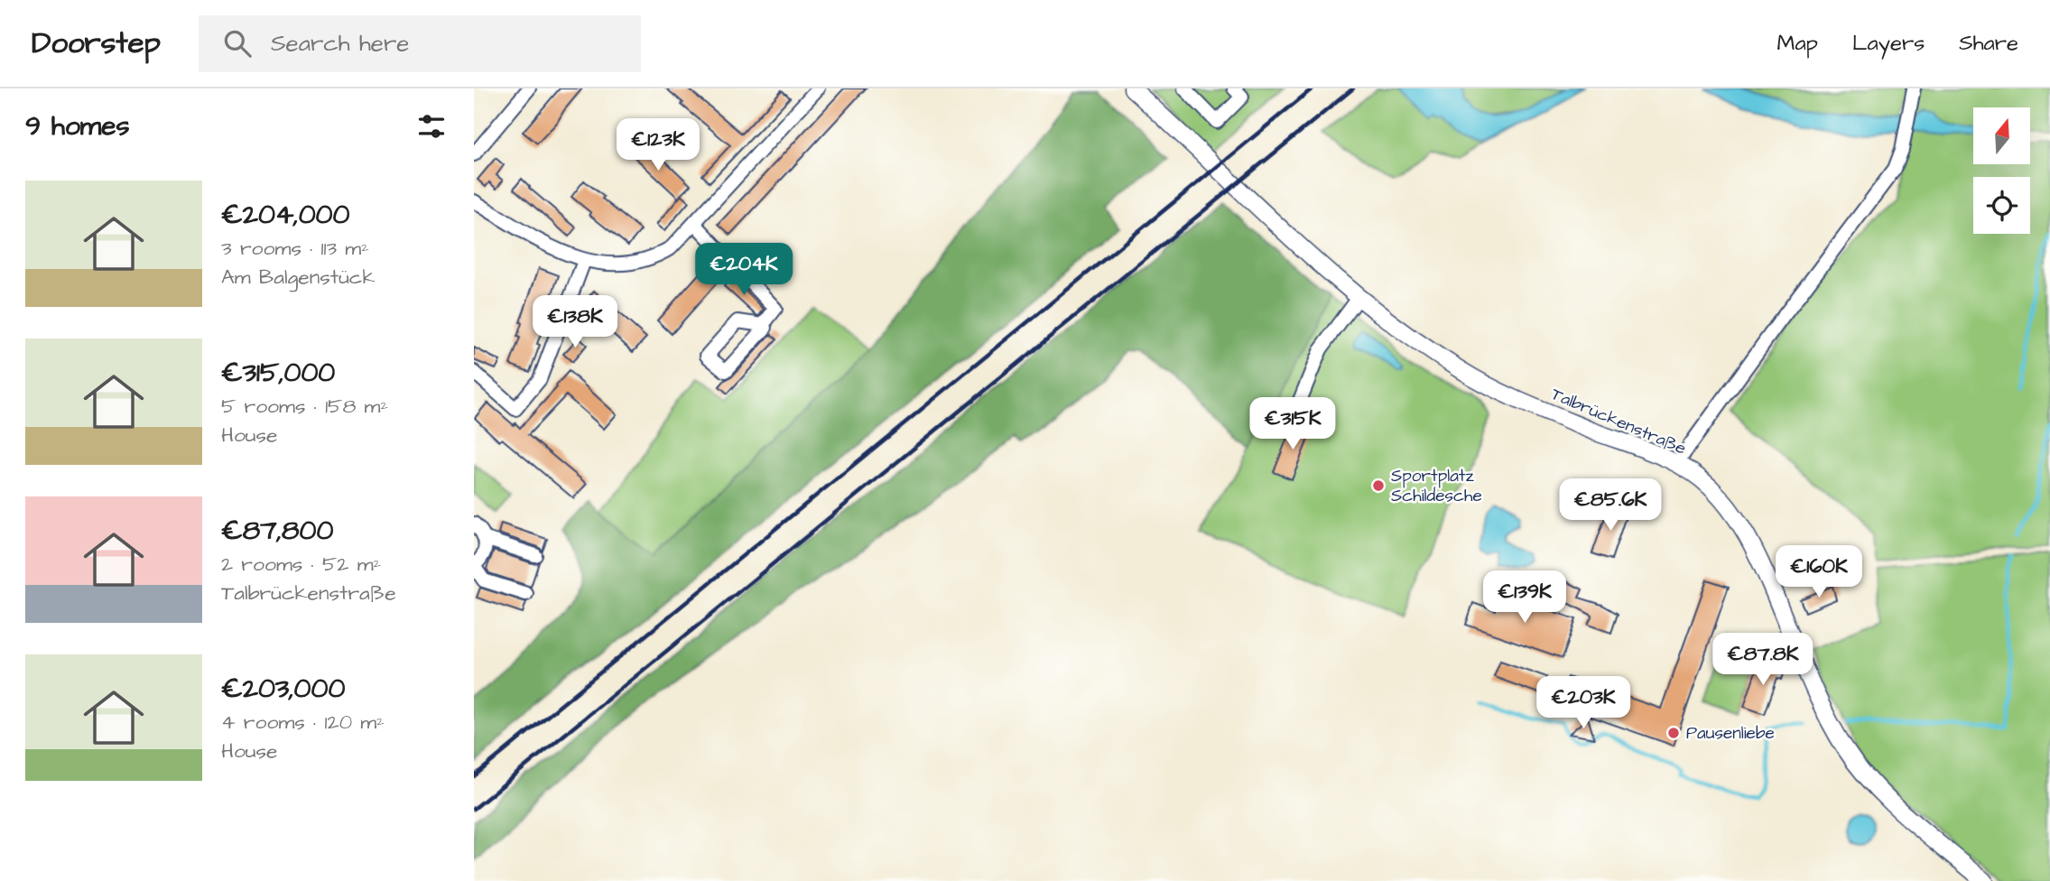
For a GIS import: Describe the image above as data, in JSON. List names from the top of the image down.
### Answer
{
  "streets": {
    "main road": ["Talbrückenstraße"]
  },
  "places": ["Sportplatz Schildesche", "Pausenliebe"],
  "north": "top",
  "page": {
    "header": "Doorstep",
    "search": "Search here",
    "nav": ["Map", "Layers", "Share"],
    "heading": "9 homes",
    "price": [
      "€123K",
      "€204K",
      "€138K",
      "€315K",
      "€85.6K",
      "€160K",
      "€139K",
      "€87.8K",
      "€203K"
    ],
    "list": [
      {
        "name": "€204,000",
        "note": "3 rooms · 113 m² · Am Balgenstück"
      },
      {
        "name": "€315,000",
        "note": "5 rooms · 158 m² · House"
      },
      {
        "name": "€87,800",
        "note": "2 rooms · 52 m² · Talbrückenstraße"
      },
      {
        "name": "€203,000",
        "note": "4 rooms · 120 m² · House"
      }
    ]
  }
}
